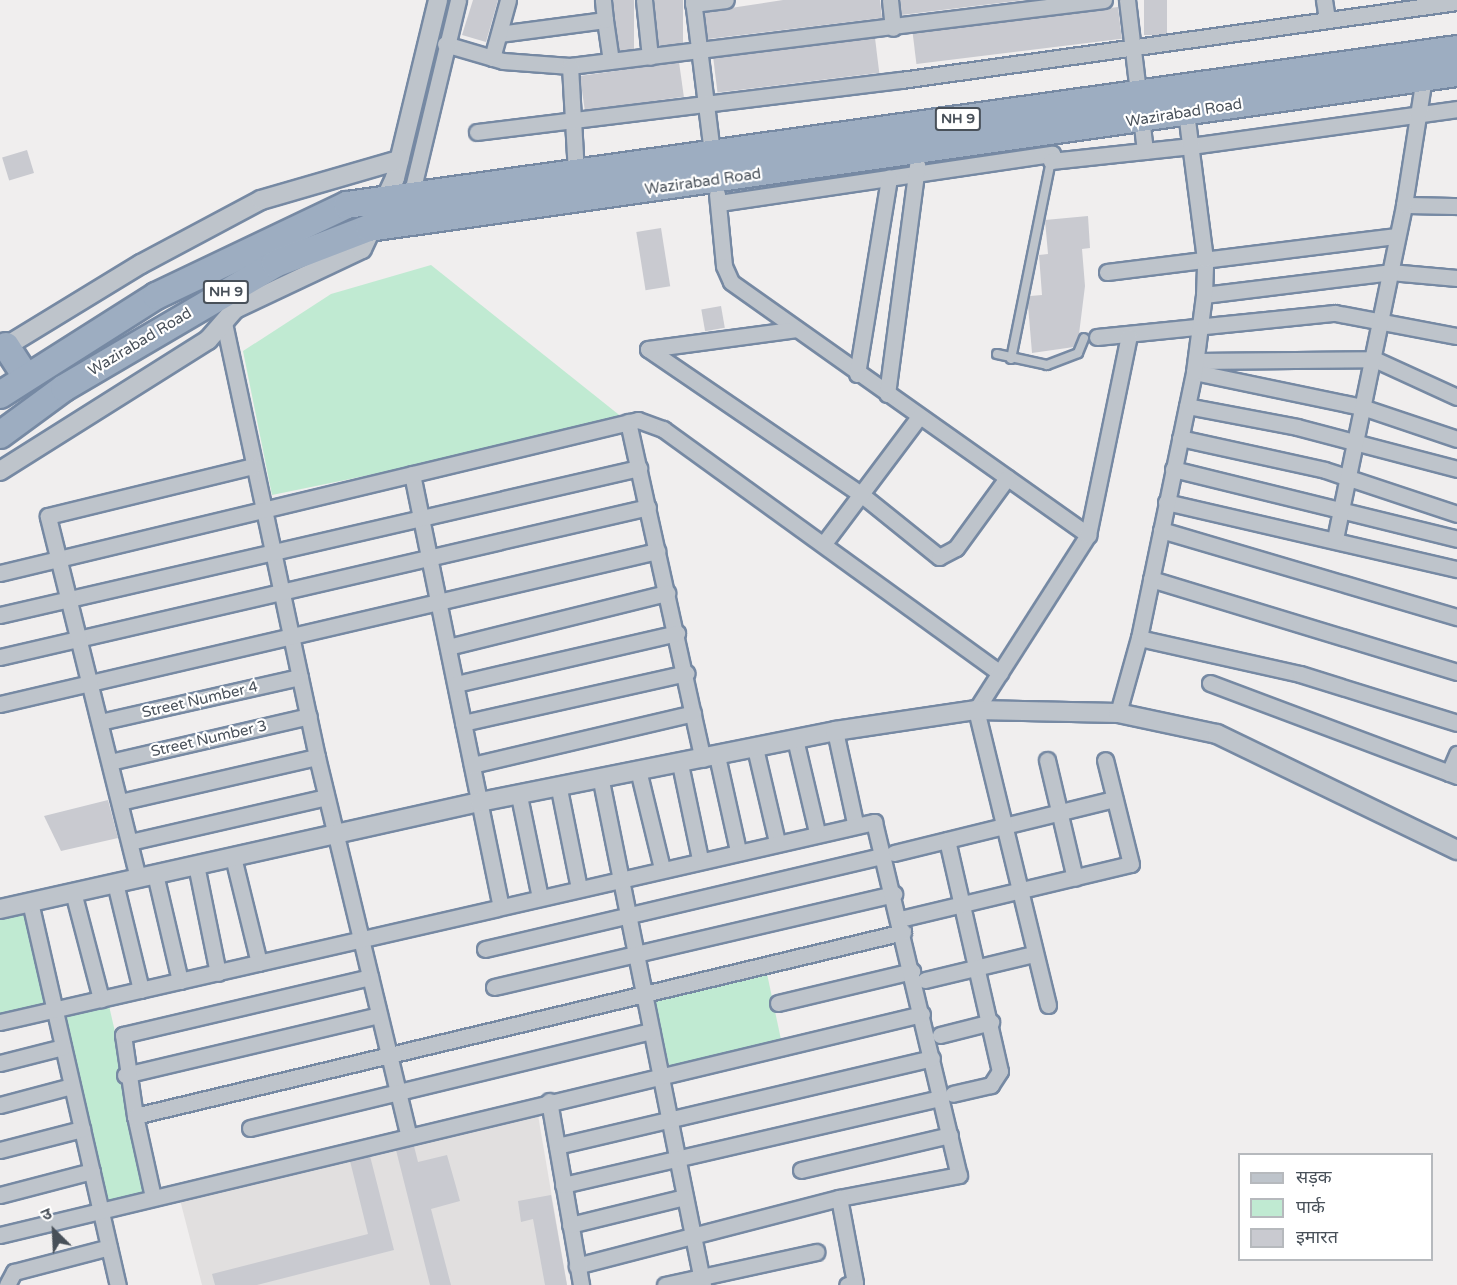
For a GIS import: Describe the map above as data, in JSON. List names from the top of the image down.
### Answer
{
  "streets": {
    "highway": ["Wazirabad Road", "NH 9"],
    "street": ["Street Number 4", "Street Number 3"]
  },
  "legend": ["सड़क", "पार्क", "इमारत"],
  "north": "top left"
}
